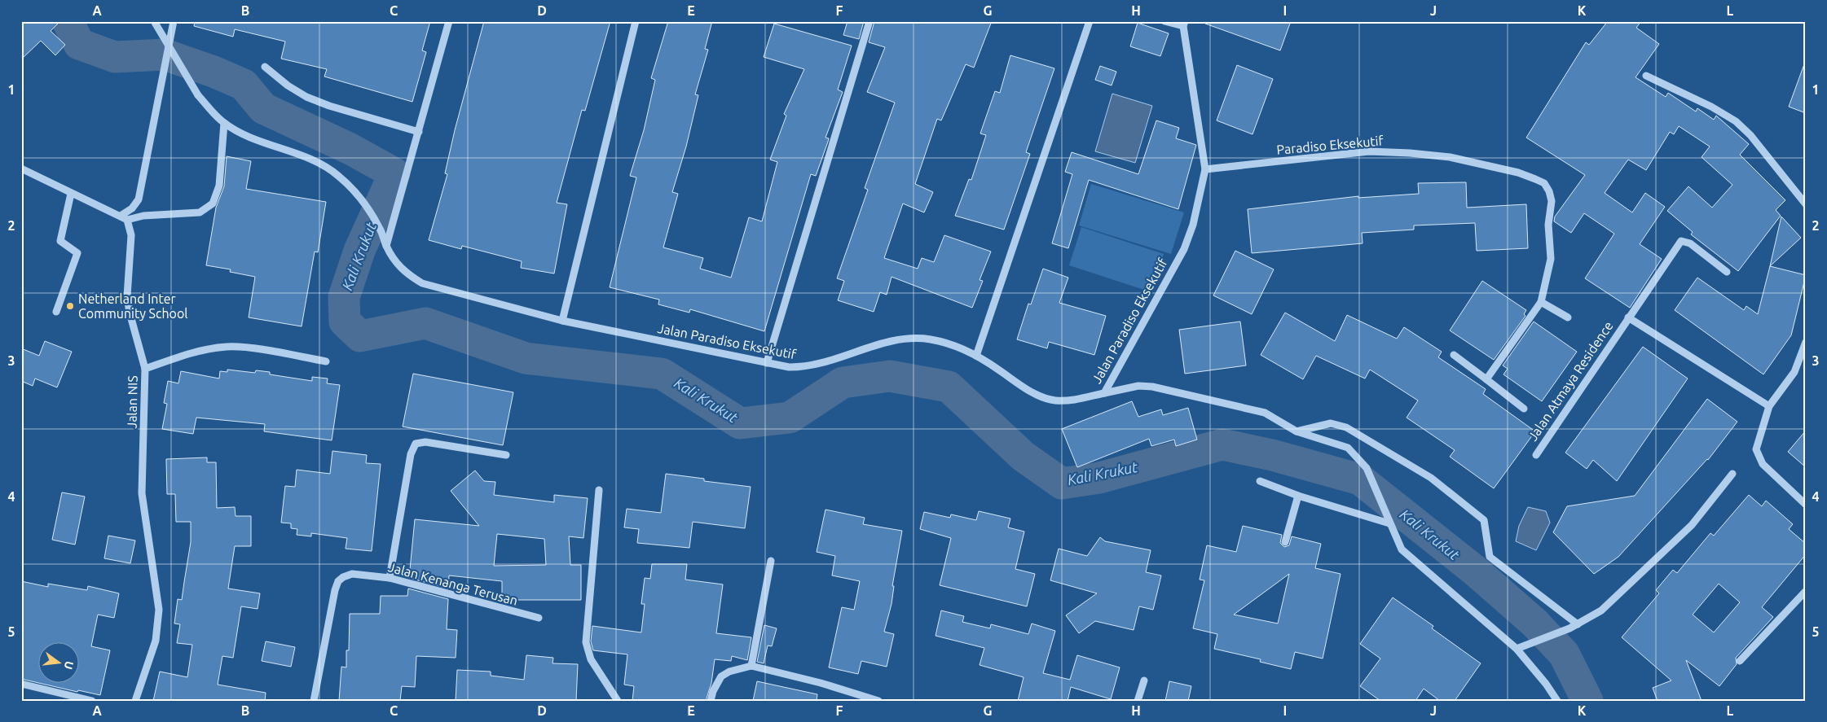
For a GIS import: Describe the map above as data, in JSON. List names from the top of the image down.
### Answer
{
  "streets": {
    "street": [
      "Paradiso Eksekutif",
      "Jalan Paradiso Eksekutif",
      "Jalan Atmaya Residence",
      "Jalan NIS",
      "Jalan Kenanga Terusan"
    ]
  },
  "crossings": [
    ["Paradiso Eksekutif", "Jalan Paradiso Eksekutif"]
  ],
  "water": ["Kali Krukut"],
  "places": ["Netherland Inter Community School"],
  "north": "right",
  "grid": {
    "columns": [
      "A",
      "B",
      "C",
      "D",
      "E",
      "F",
      "G",
      "H",
      "I",
      "J",
      "K",
      "L"
    ],
    "rows": [
      "1",
      "2",
      "3",
      "4",
      "5"
    ]
  }
}
